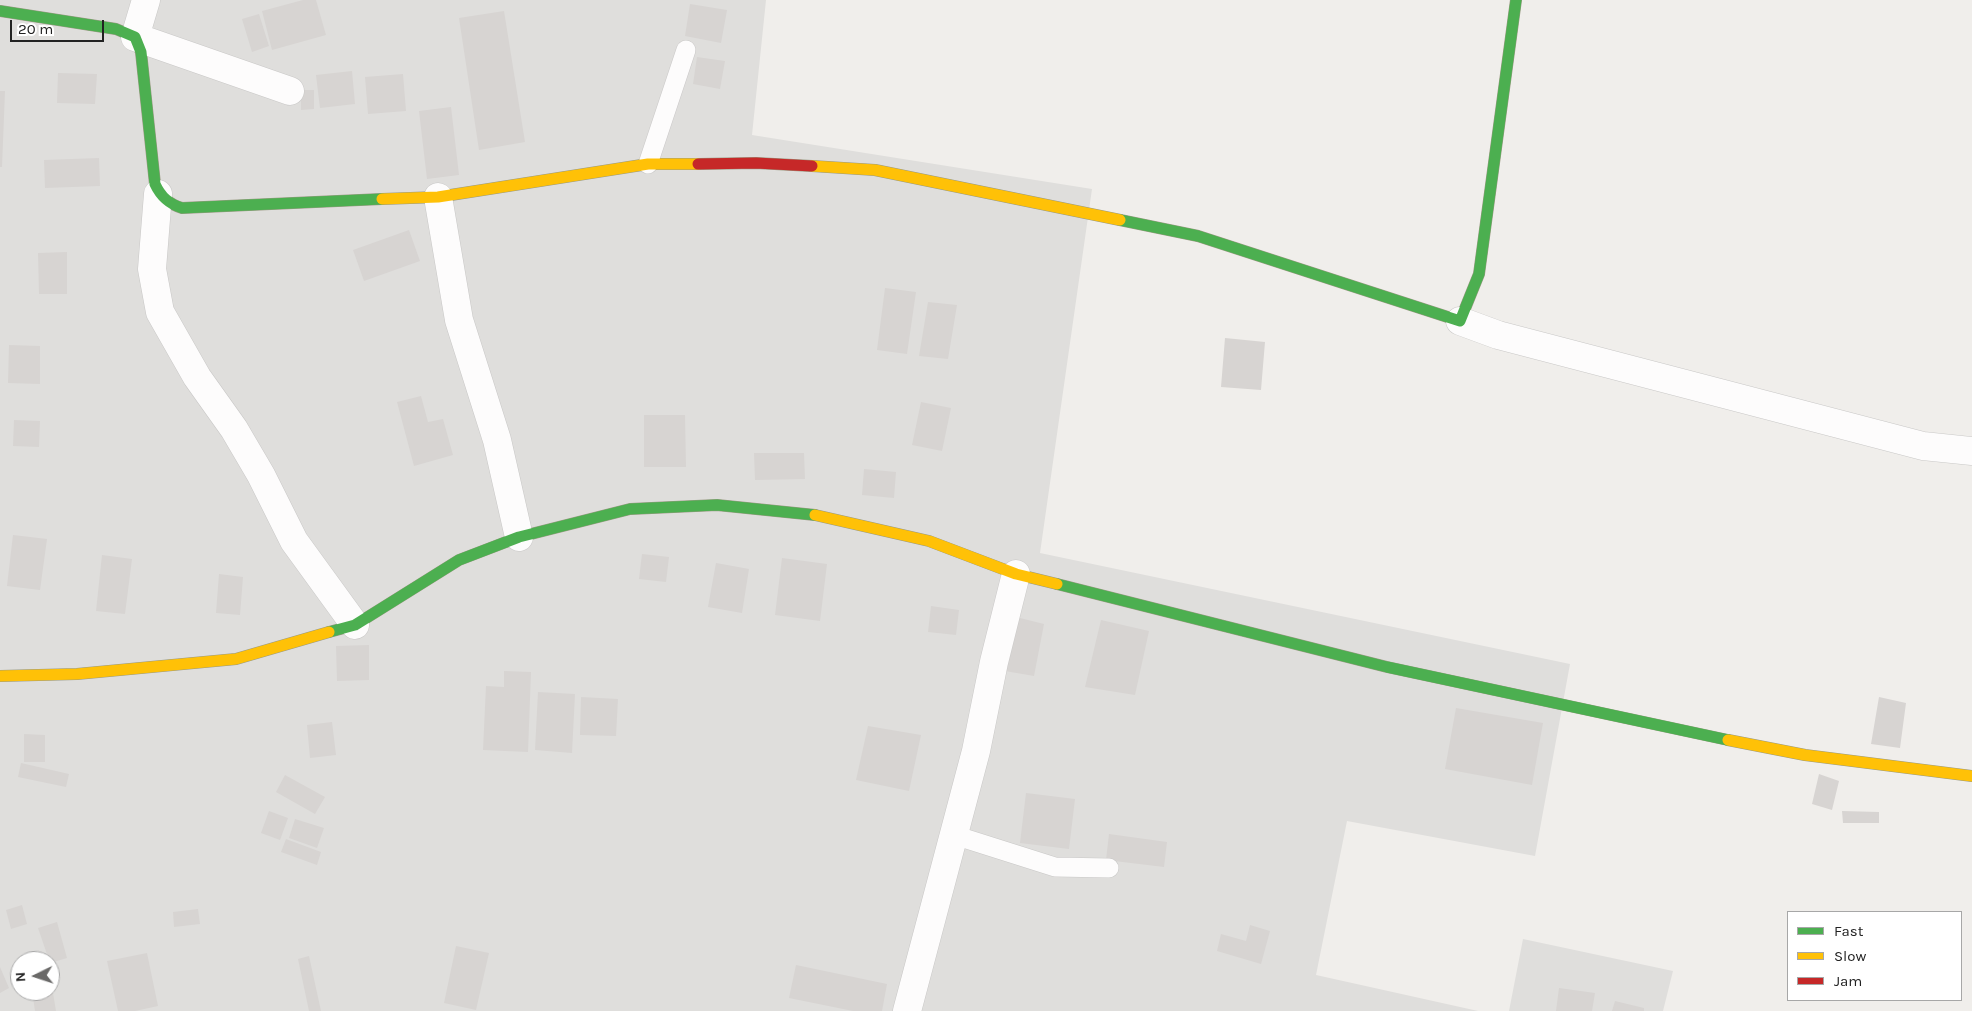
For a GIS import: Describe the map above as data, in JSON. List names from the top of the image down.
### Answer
{
  "legend": ["Fast", "Slow", "Jam"],
  "scale_bar": "20 m",
  "north": "left"
}
